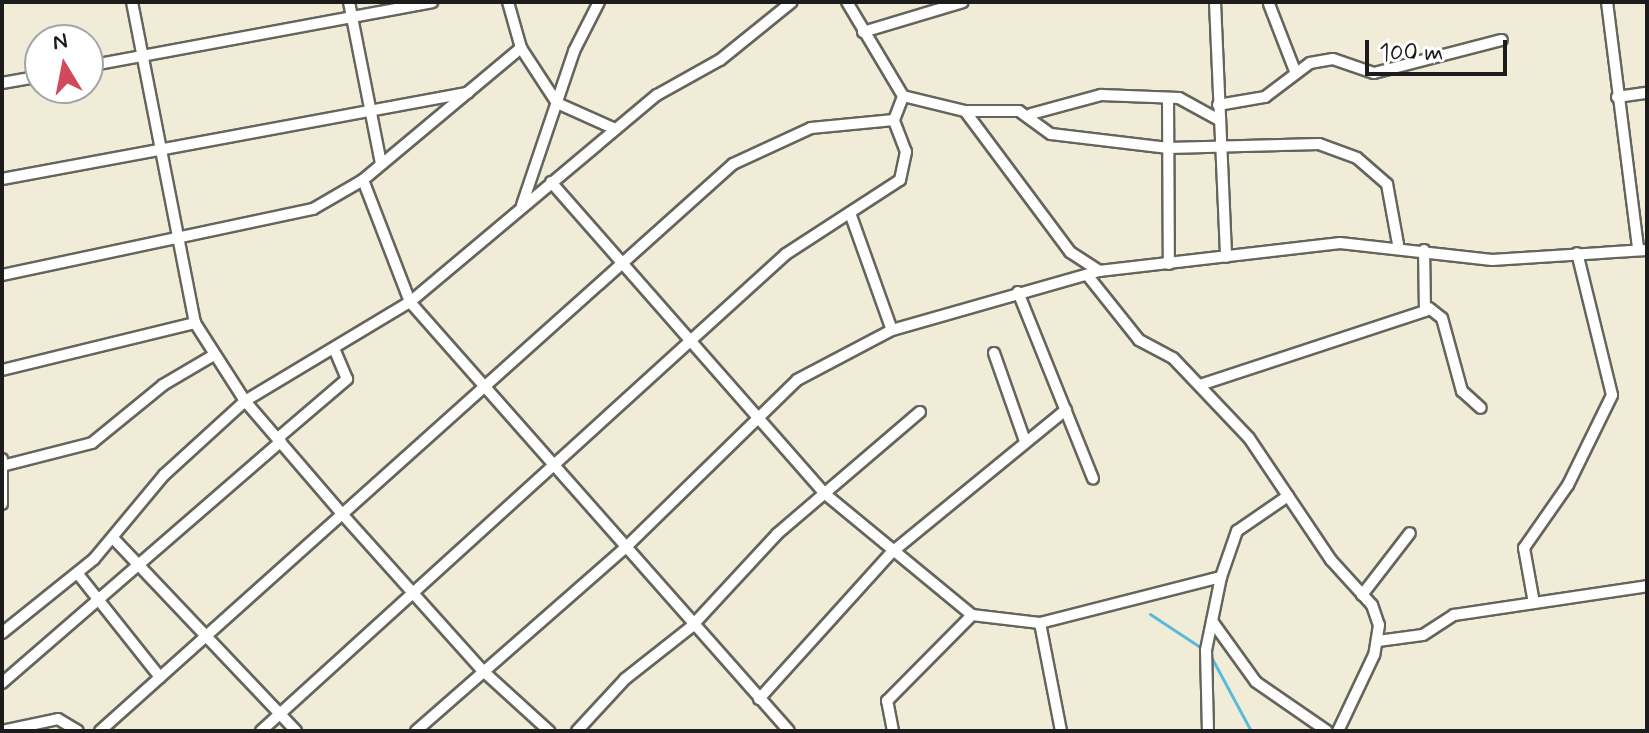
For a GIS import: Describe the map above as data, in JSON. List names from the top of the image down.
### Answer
{
  "scale_bar": "100 m",
  "north": "top"
}
